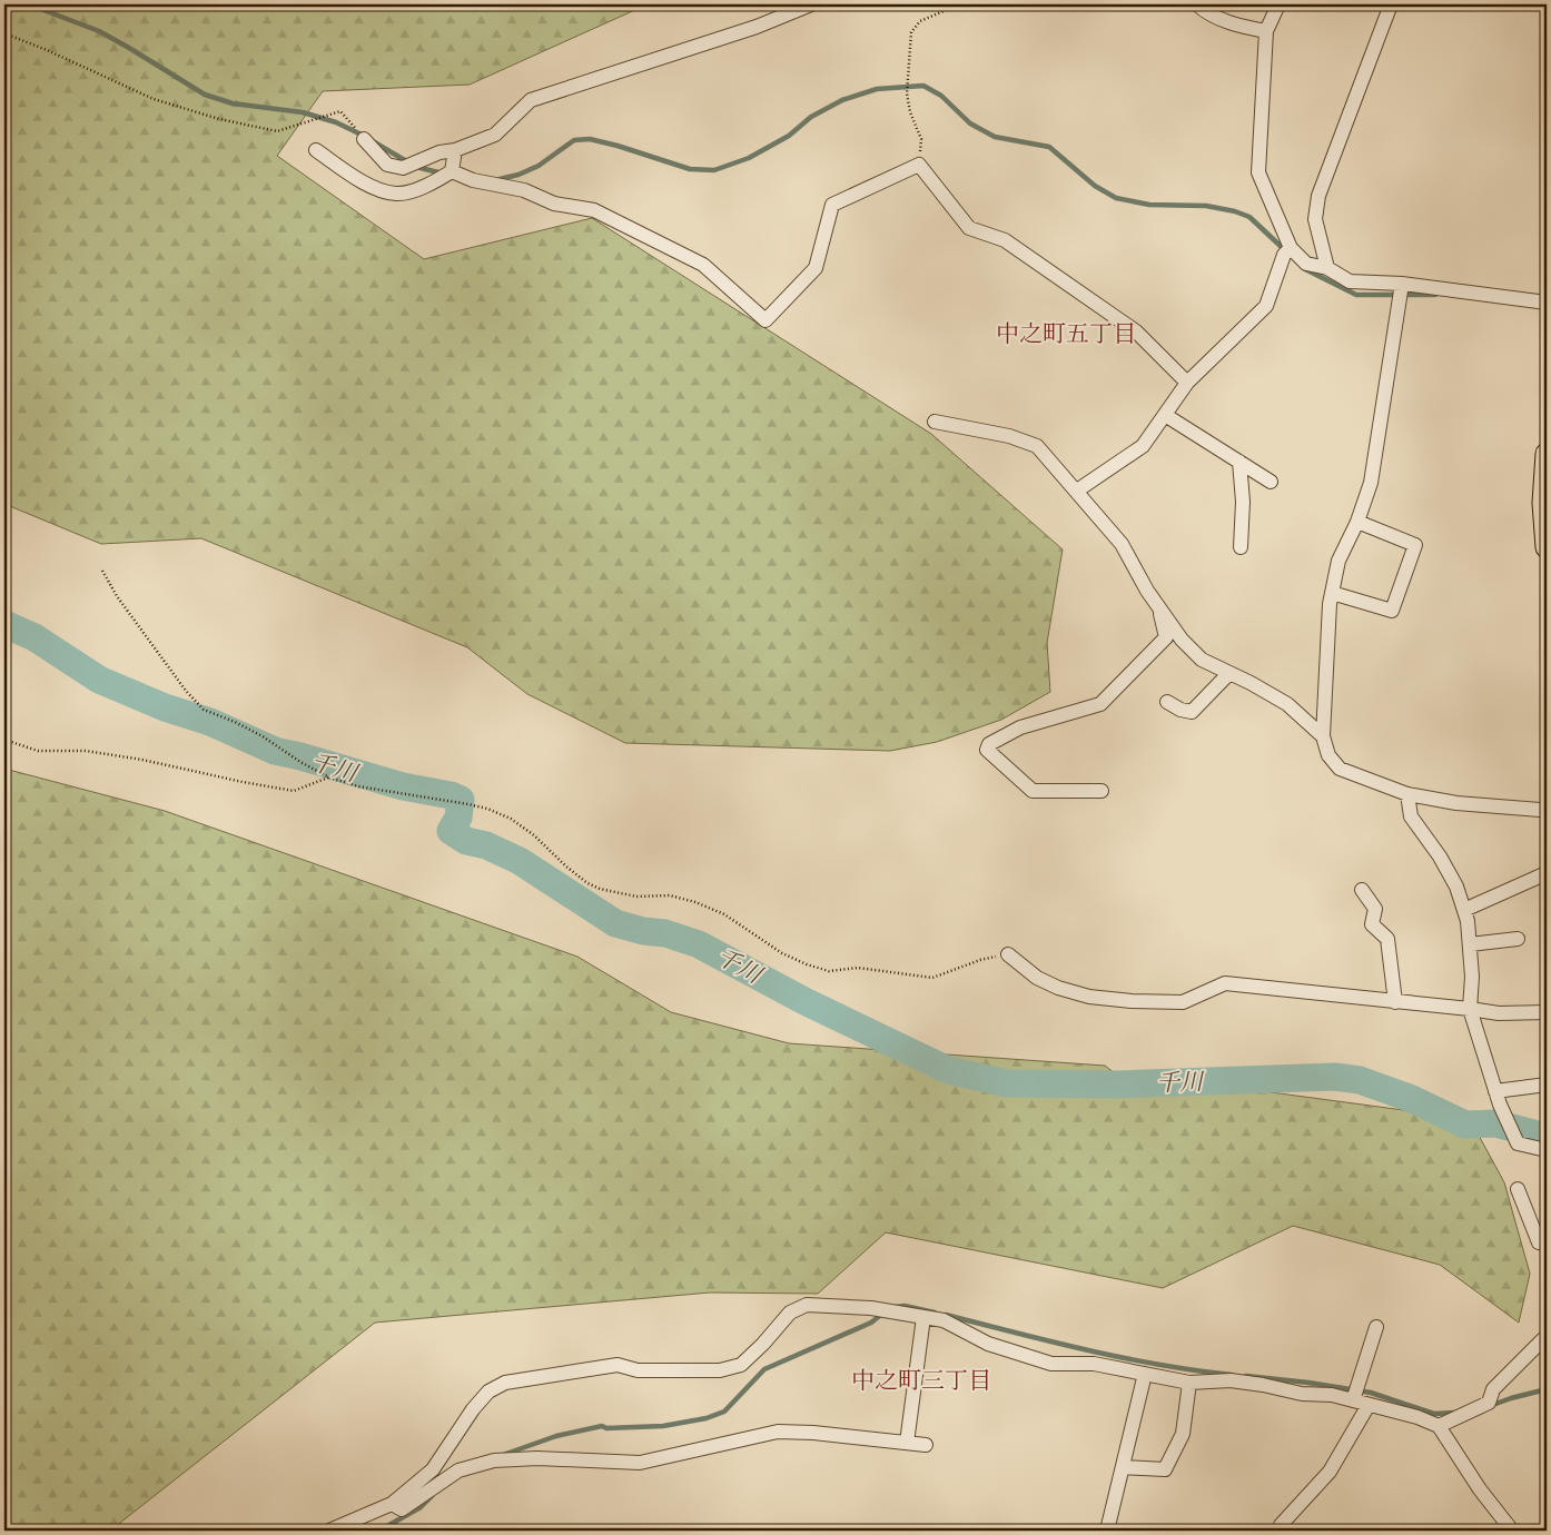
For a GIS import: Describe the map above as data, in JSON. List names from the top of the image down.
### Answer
{
  "districts": ["中之町五丁目", "中之町三丁目"],
  "water": ["千川"]
}
